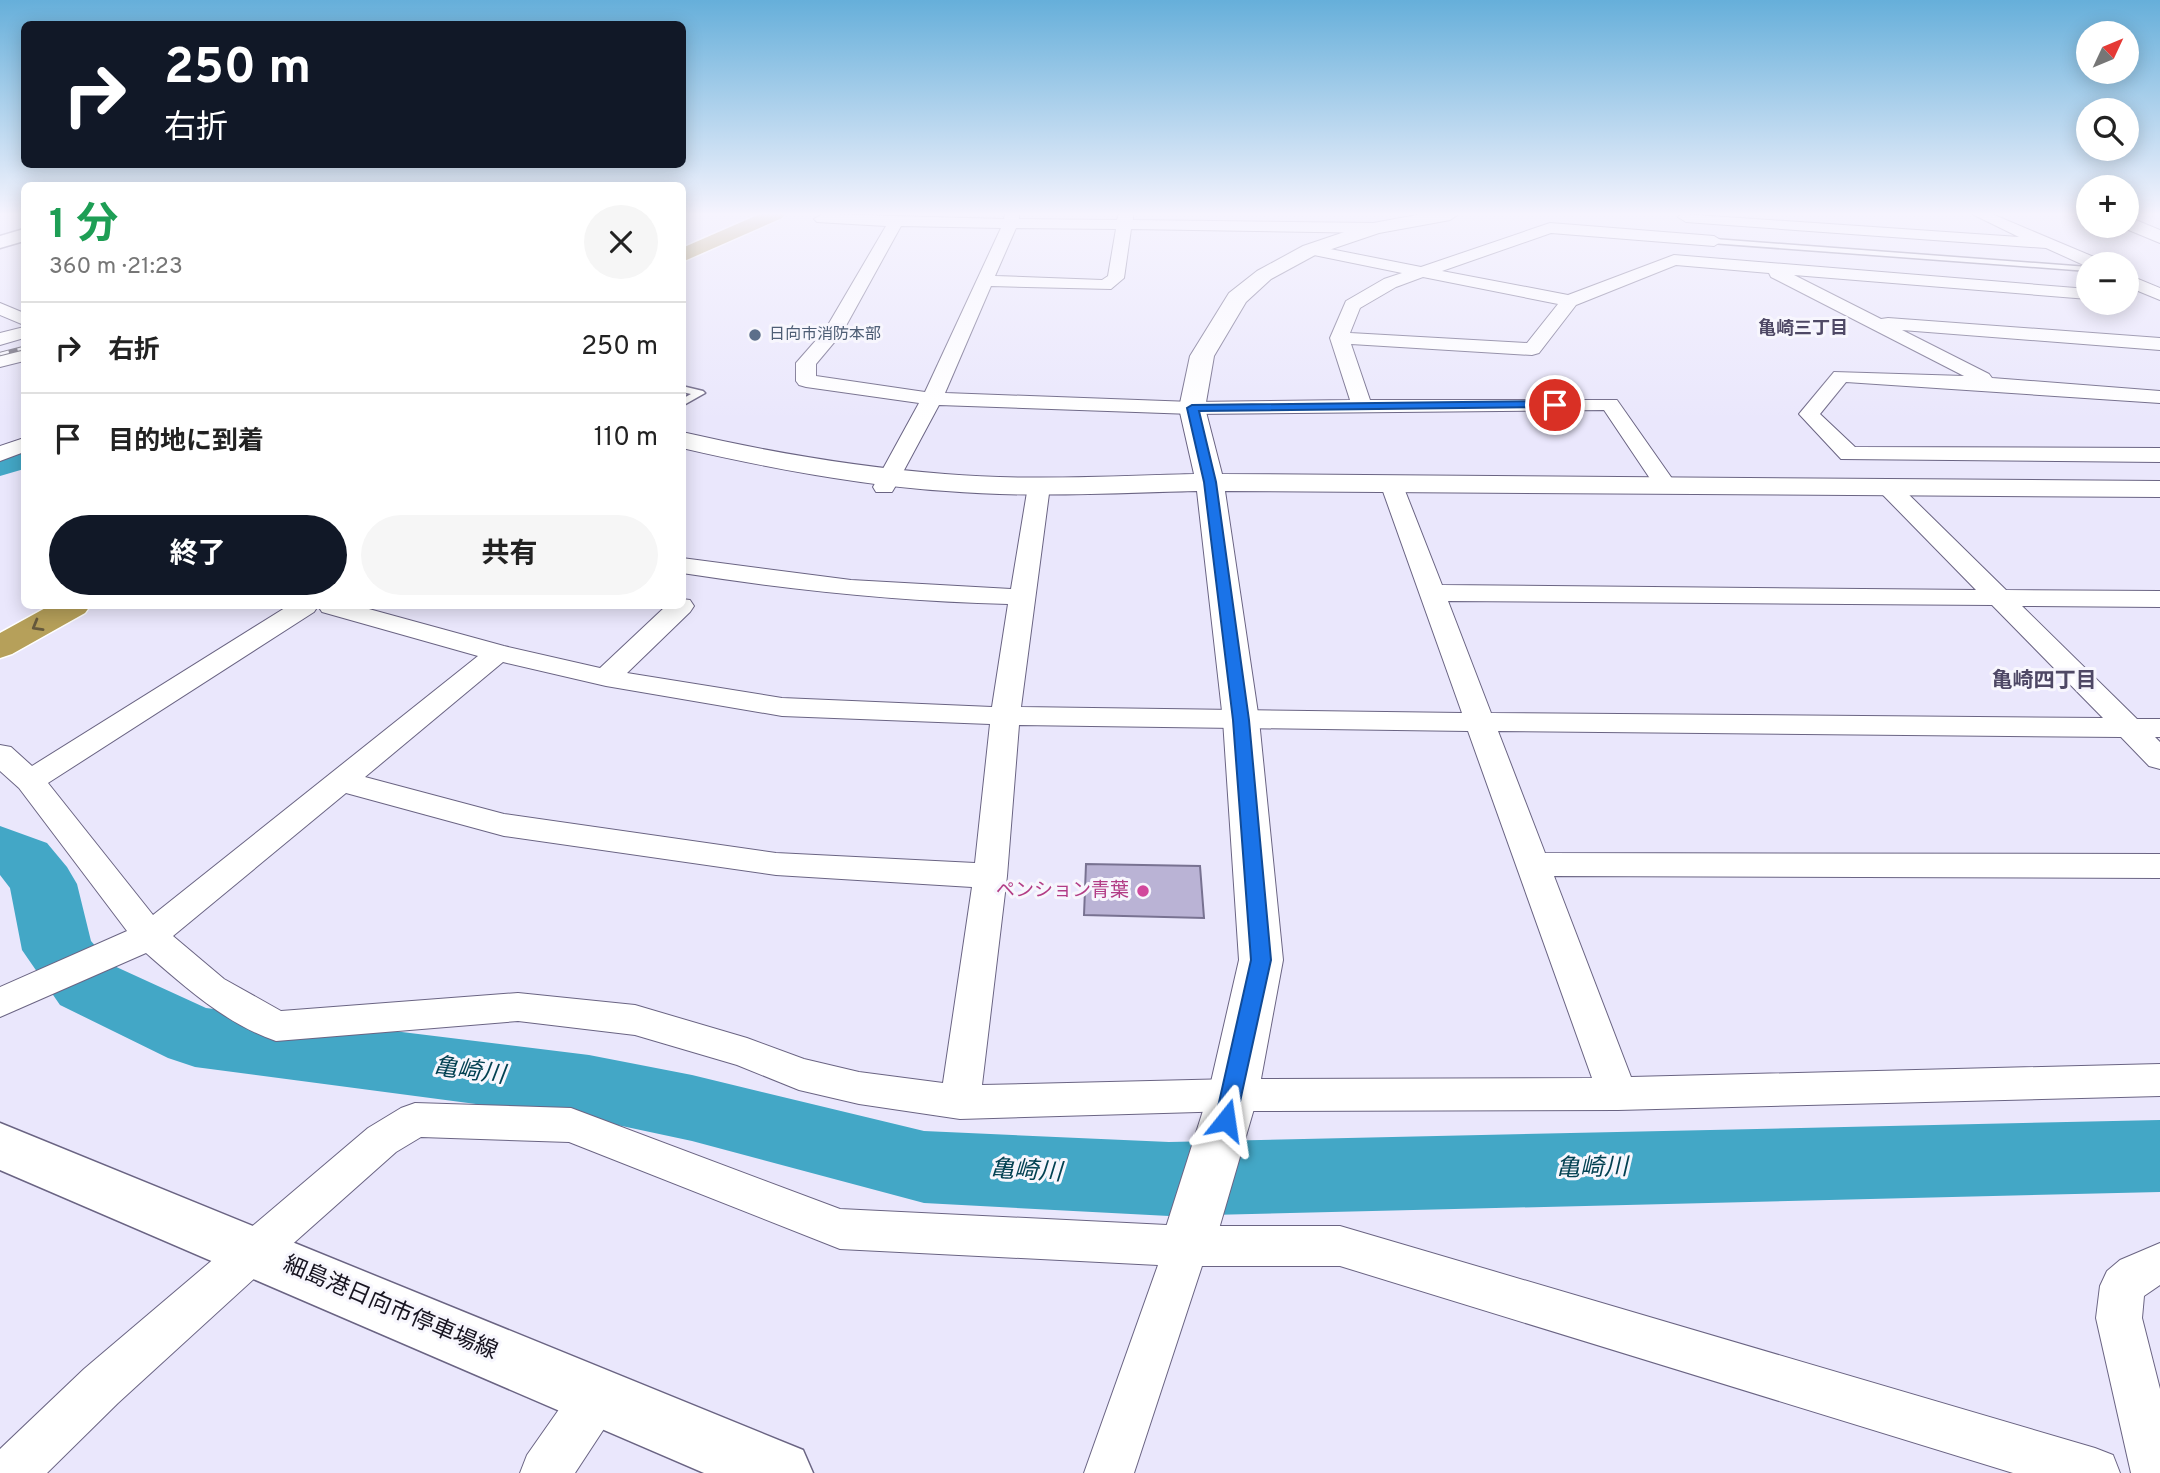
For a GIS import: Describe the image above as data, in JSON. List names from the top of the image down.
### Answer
{
  "streets": {
    "main road": ["細島港日向市停車場線"]
  },
  "districts": ["亀崎三丁目", "亀崎四丁目"],
  "water": ["亀崎川"],
  "places": ["日向市消防本部", "ペンション青葉"],
  "north": "top right",
  "page": {
    "map_buttons": ["+", "−"],
    "turn": ["250 m", "右折"],
    "heading": ["1 分", "360 m · 21:23"],
    "list": [
      {
        "name": "右折",
        "value": "250 m"
      },
      {
        "name": "目的地に到着",
        "value": "110 m"
      }
    ],
    "buttons": ["終了", "共有"]
  }
}
